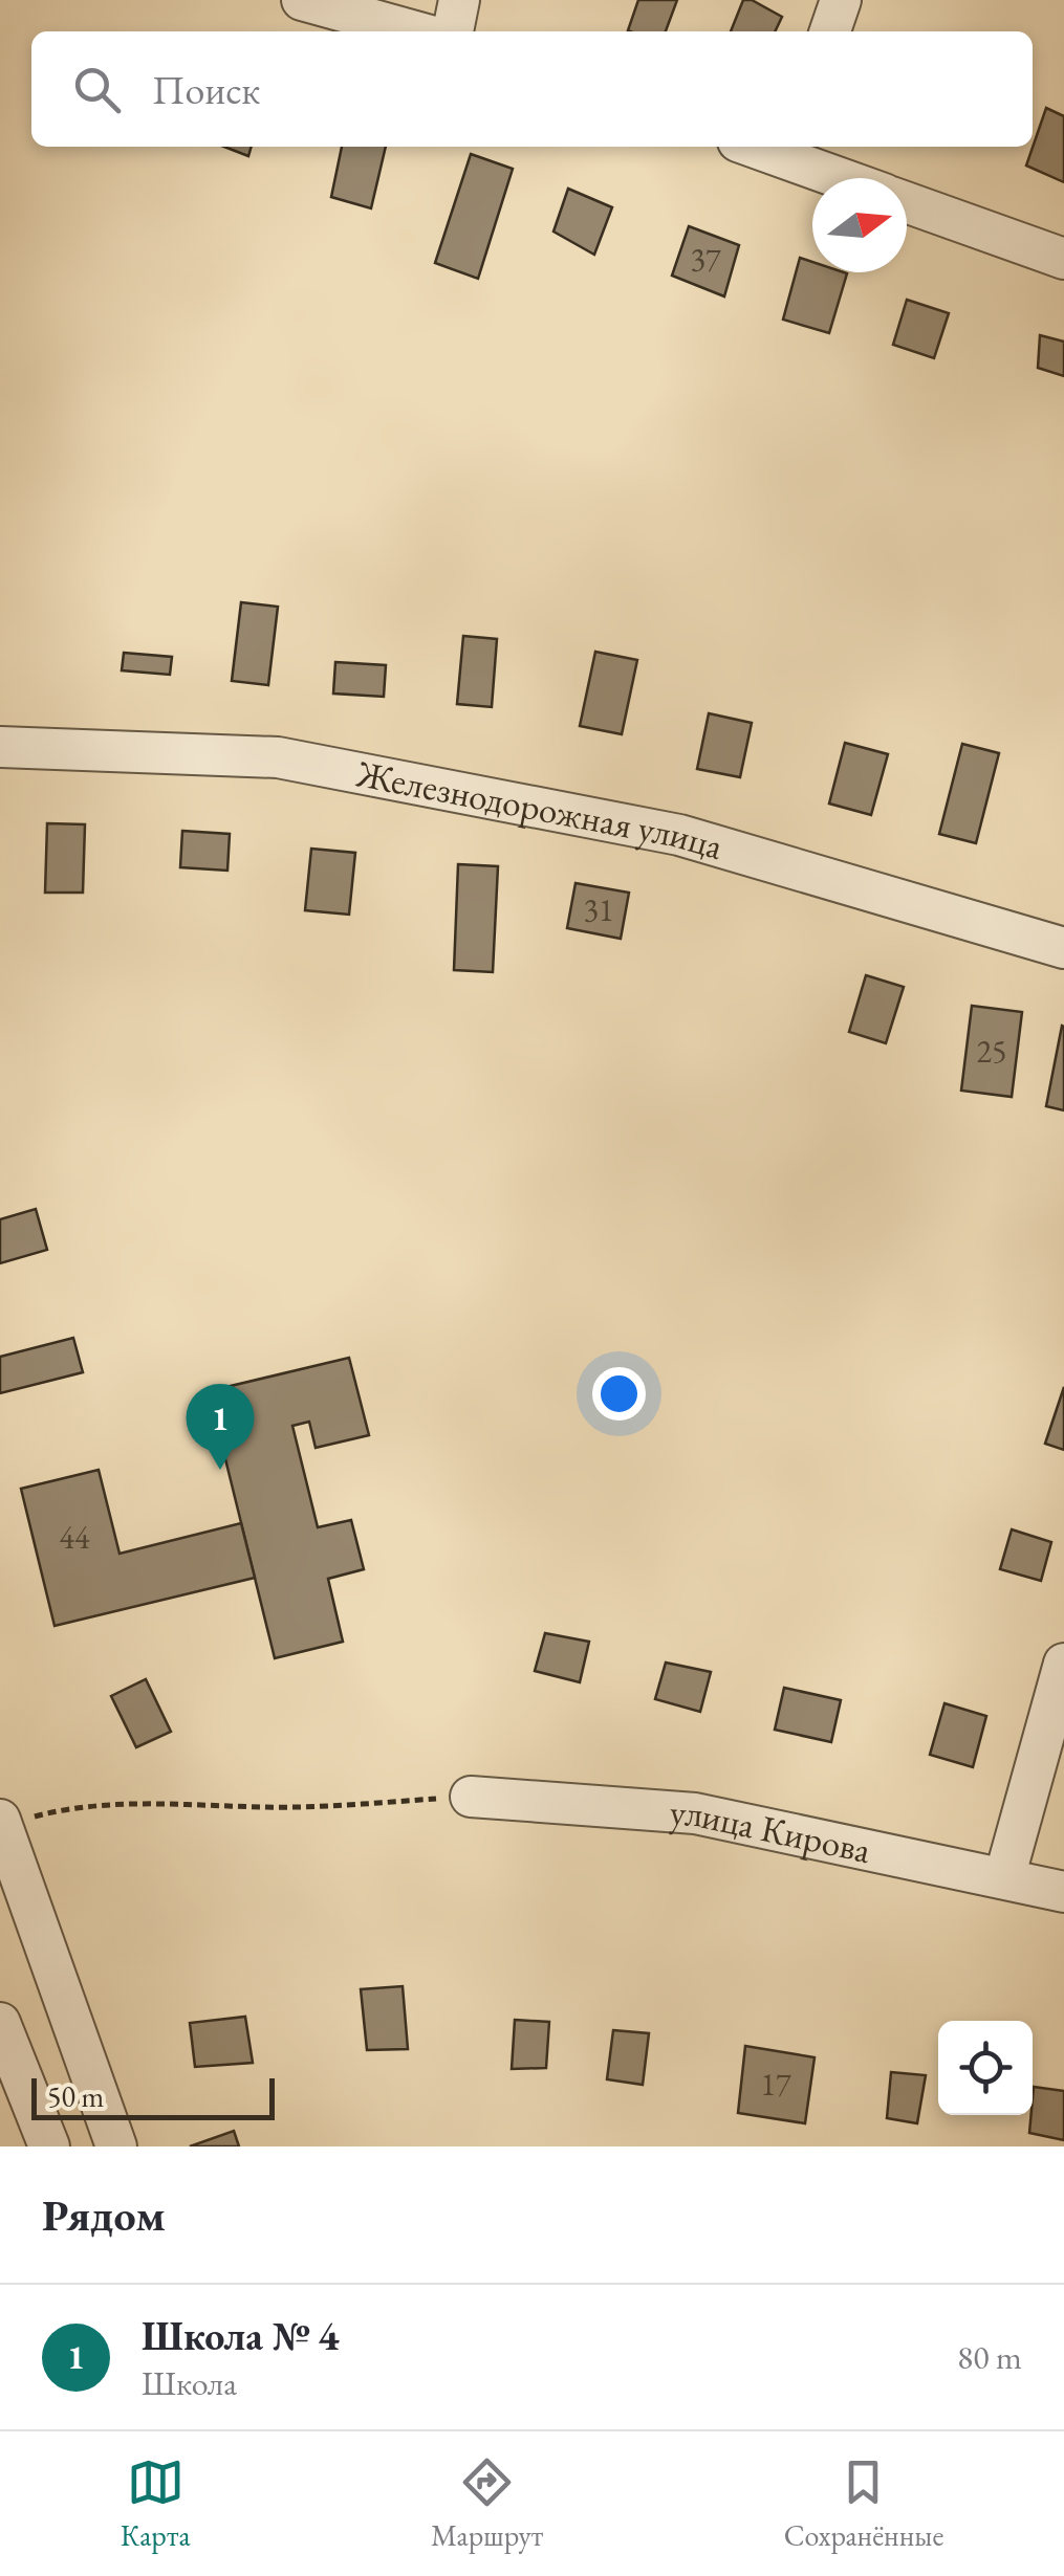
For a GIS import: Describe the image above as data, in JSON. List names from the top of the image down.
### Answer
{
  "streets": {
    "street": ["Железнодорожная улица", "улица Кирова"]
  },
  "house_numbers": [
    "37",
    "31",
    "25",
    "44",
    "17"
  ],
  "scale_bar": "50 m",
  "north": "right",
  "page": {
    "search": "Поиск",
    "pins": "1",
    "scale": "50 m",
    "heading": "Рядом",
    "list": [
      {
        "mark": "1",
        "name": "Школа № 4",
        "note": "Школа",
        "value": "80 m"
      }
    ],
    "nav": ["Карта", "Маршрут", "Сохранённые"]
  }
}
